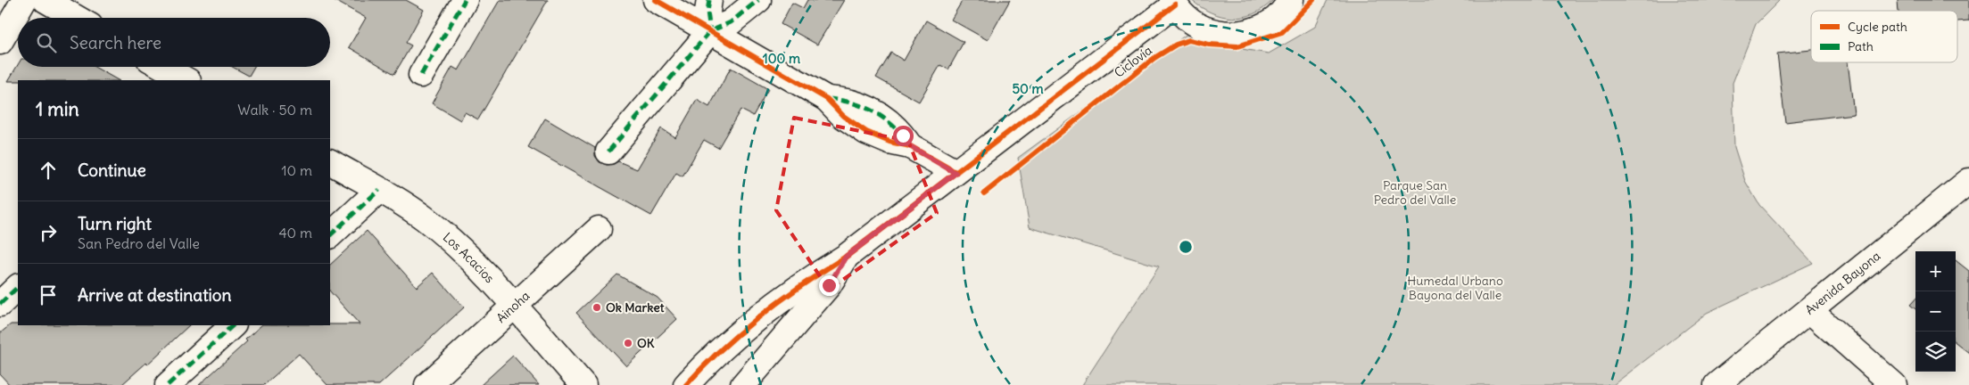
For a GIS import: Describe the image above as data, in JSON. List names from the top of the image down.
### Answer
{
  "streets": {
    "street": ["Los Acacios", "Avenida Bayona", "Ainoha"],
    "cycle path": ["Ciclovía"]
  },
  "crossings": [
    ["Los Acacios", "Ainoha"]
  ],
  "parks": ["Parque San Pedro del Valle", "Humedal Urbano Bayona del Valle"],
  "places": ["Ok Market", "OK"],
  "legend": ["Cycle path", "Path"],
  "page": {
    "search": "Search here",
    "heading": ["1 min", "Walk · 50 m"],
    "list": [
      ["Continue", "10 m"],
      ["Turn right", "San Pedro del Valle", "40 m"],
      "Arrive at destination"
    ],
    "map_buttons": ["+", "−"]
  },
  "rings": ["100 m", "50 m"]
}
